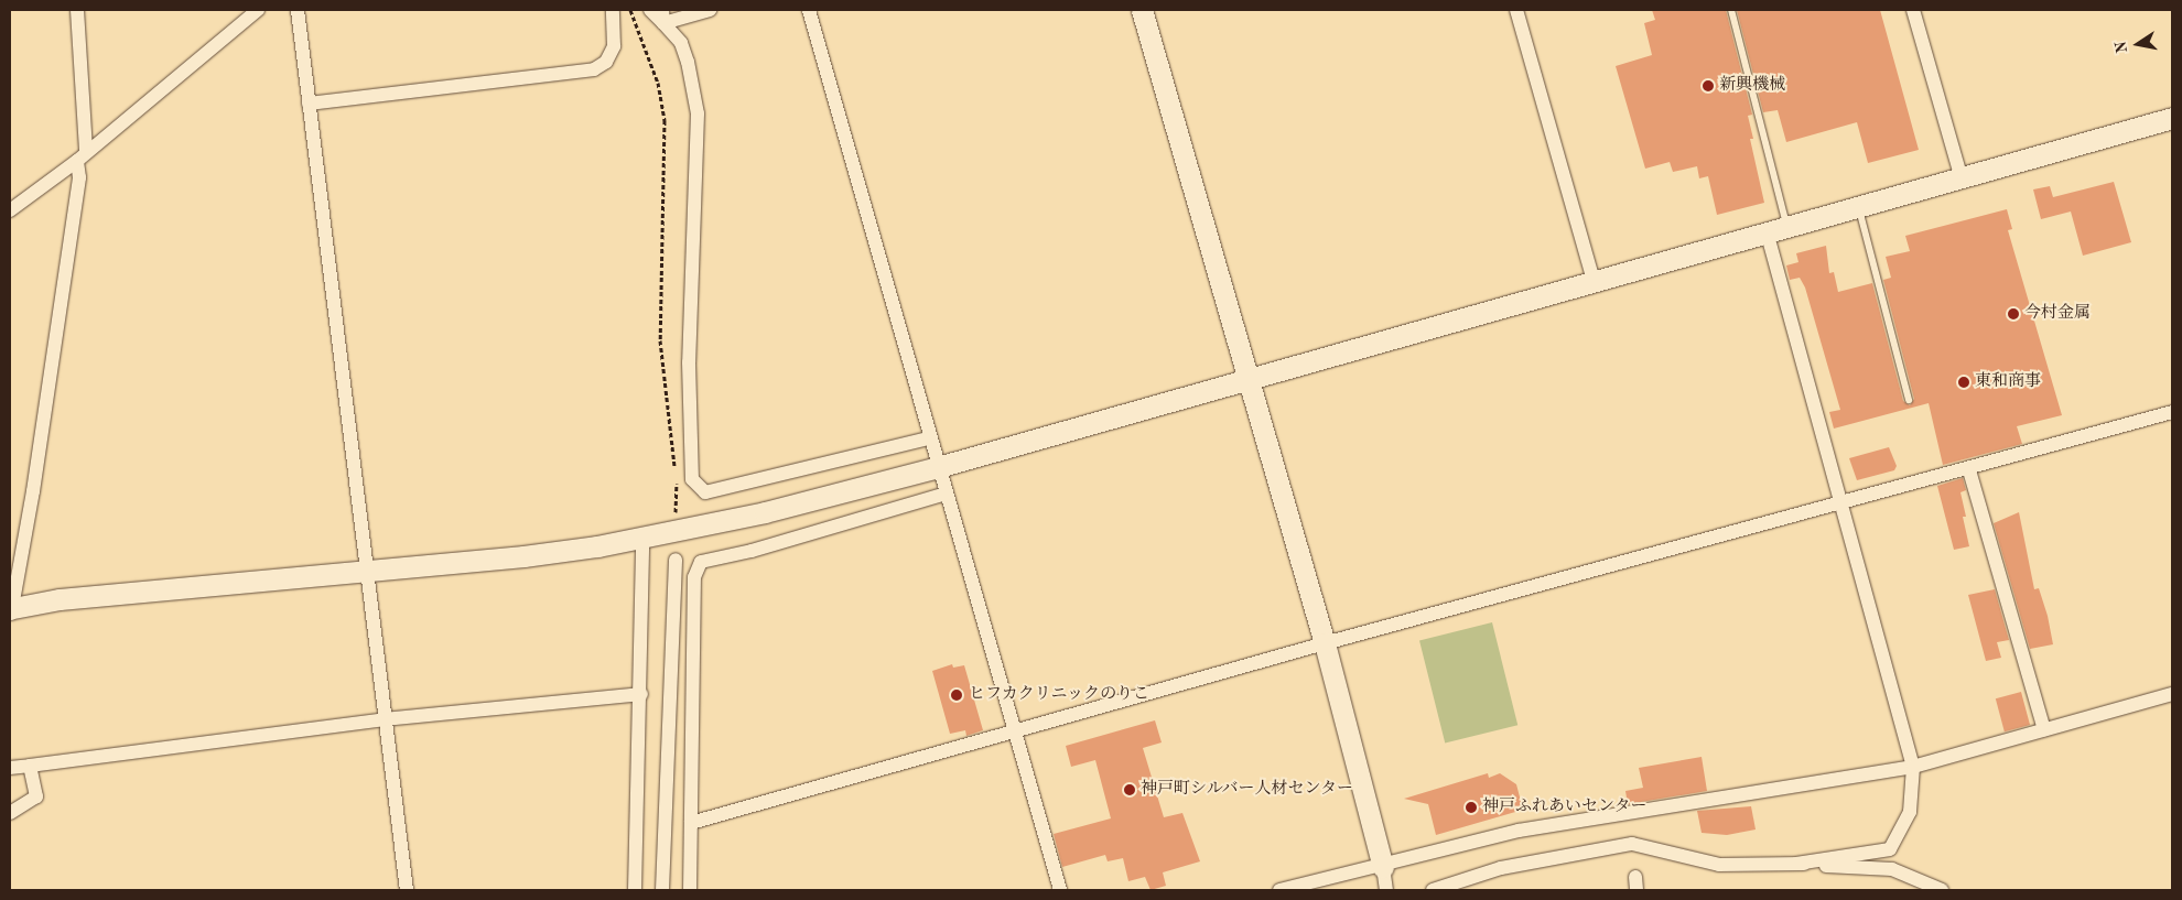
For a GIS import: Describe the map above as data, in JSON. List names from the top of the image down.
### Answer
{
  "places": [
    "新興機械",
    "今村金属",
    "東和商事",
    "ヒフカクリニックのりこ",
    "神戸町シルバー人材センター",
    "神戸ふれあいセンター"
  ],
  "north": "left"
}
